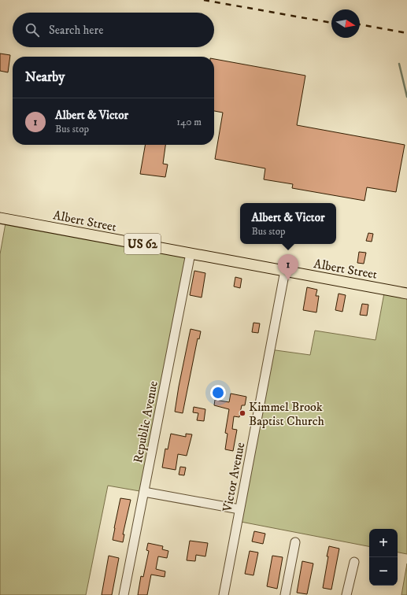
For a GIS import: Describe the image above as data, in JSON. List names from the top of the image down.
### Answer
{
  "streets": {
    "main road": ["Albert Street", "US 62"],
    "street": ["Republic Avenue", "Victor Avenue"]
  },
  "crossings": [
    ["Albert Street", "Republic Avenue"],
    ["Albert Street", "Victor Avenue"]
  ],
  "places": ["Kimmel Brook Baptist Church"],
  "north": "right",
  "page": {
    "search": "Search here",
    "heading": "Nearby",
    "list": [
      {
        "mark": "1",
        "name": "Albert & Victor",
        "note": "Bus stop",
        "value": "140 m"
      }
    ],
    "popup": ["Albert & Victor", "Bus stop"],
    "pins": "1",
    "map_buttons": ["+", "−"]
  }
}
